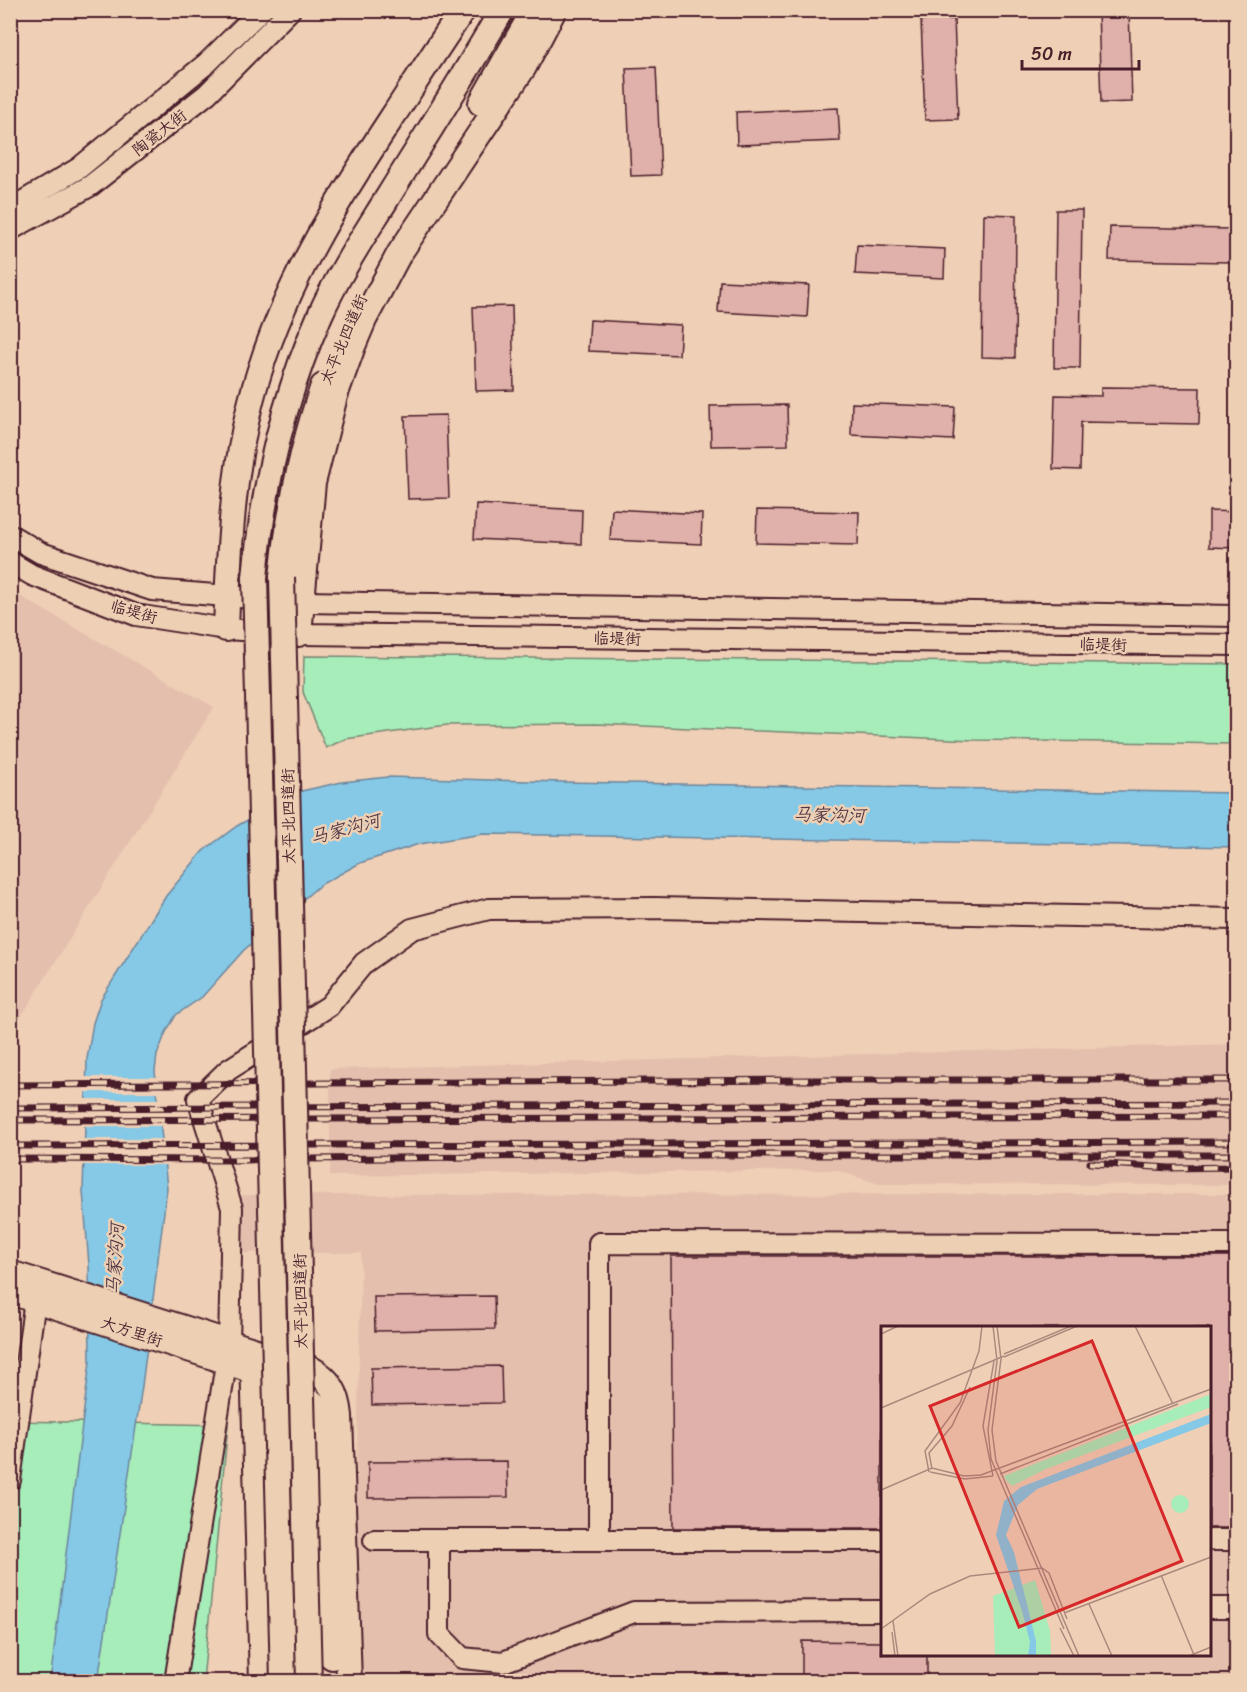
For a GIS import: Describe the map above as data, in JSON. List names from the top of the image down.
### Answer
{
  "streets": {
    "main road": ["太平北四道街", "大方里街"],
    "street": ["陶瓷大街", "临堤街"]
  },
  "crossings": [
    ["太平北四道街", "临堤街"]
  ],
  "water": ["马家沟河"],
  "scale_bar": "50 m"
}
